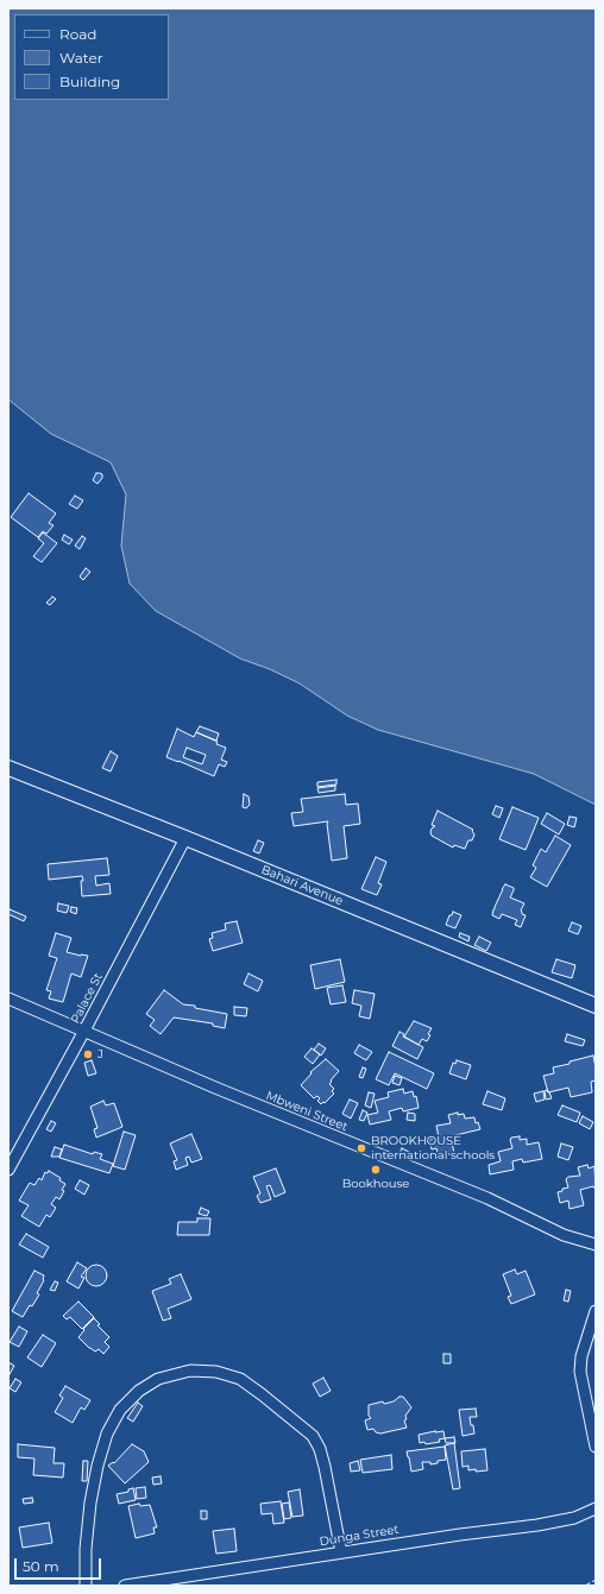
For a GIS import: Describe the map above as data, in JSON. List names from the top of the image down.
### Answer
{
  "streets": {
    "street": [
      "Bahari Avenue",
      "Palace St",
      "Mbweni Street",
      "Dunga Street"
    ]
  },
  "crossings": [
    ["Bahari Avenue", "Palace St"],
    ["Palace St", "Mbweni Street"]
  ],
  "places": ["J", "BROOKHOUSE international schools", "Bookhouse"],
  "legend": ["Road", "Water", "Building"],
  "scale_bar": "50 m"
}
